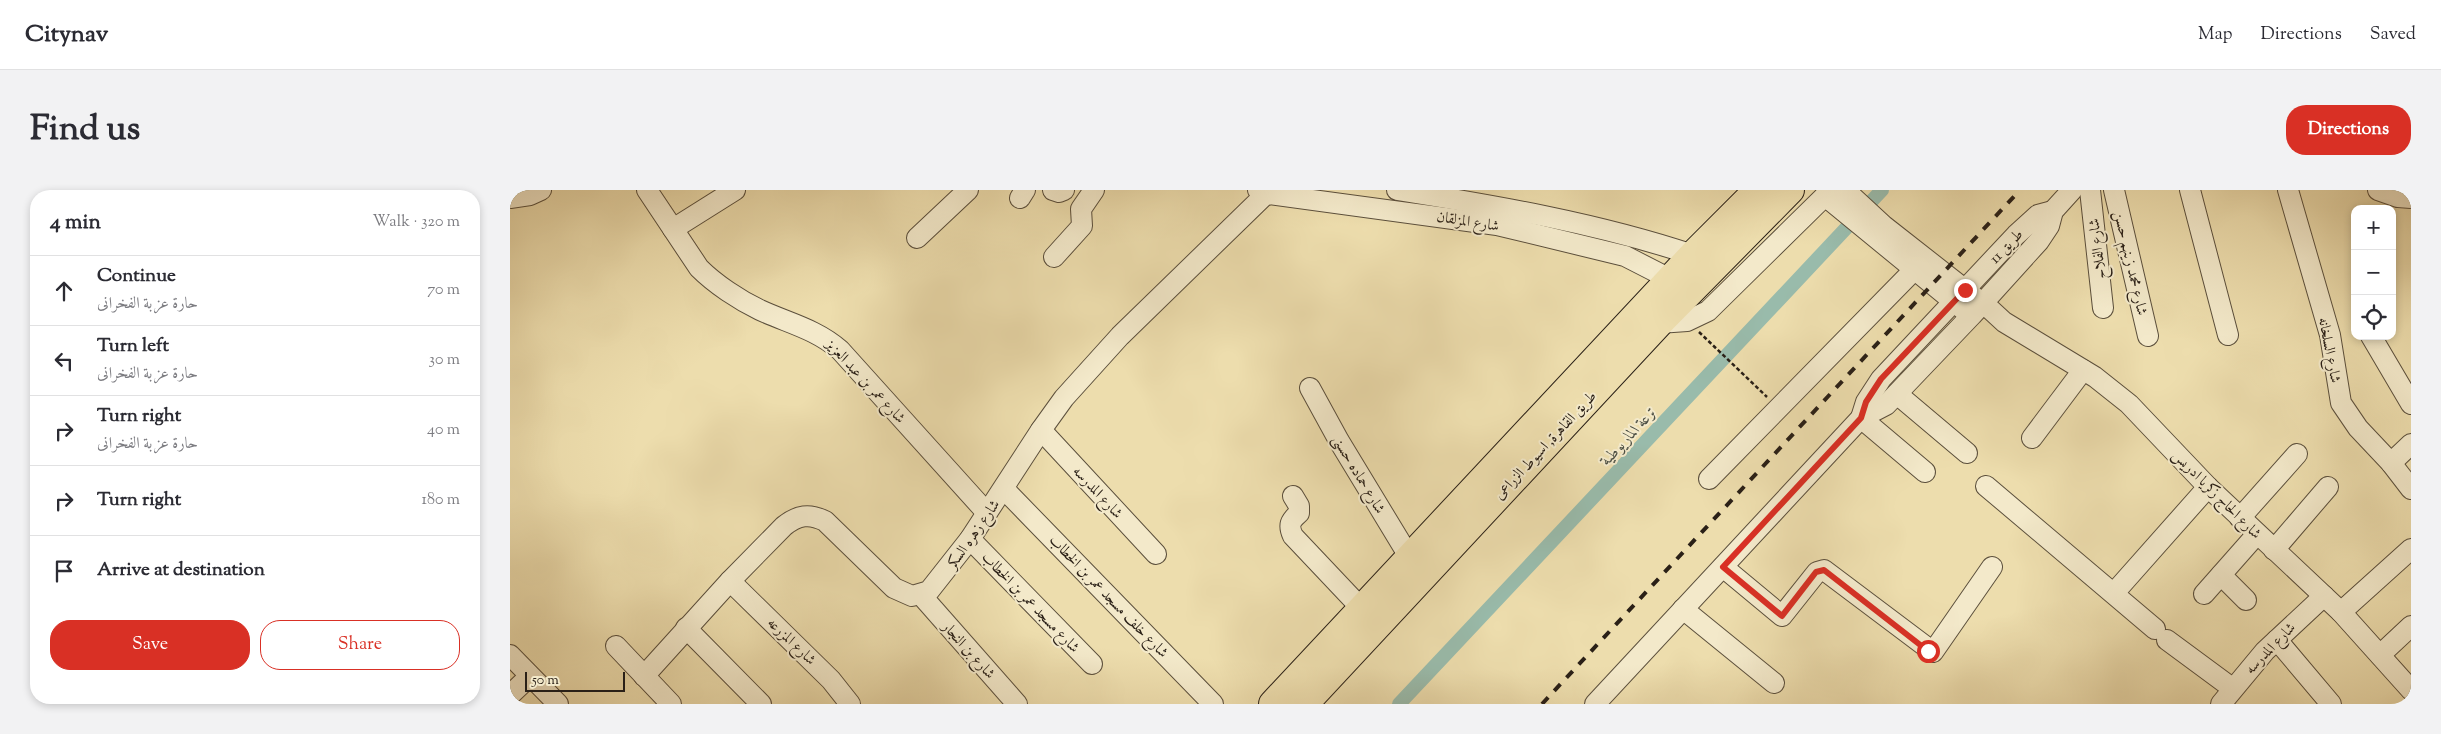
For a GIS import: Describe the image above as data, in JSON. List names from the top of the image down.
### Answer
{
  "streets": {
    "highway": ["طريق القاهرة, اسيوط الزراعى"],
    "street": [
      "شارع المزلقان",
      "طريق 11",
      "شارع الفلاح",
      "شارع محمد زينهم حسن",
      "شارع السلخانه",
      "شارع عمر بن عبد العزيز",
      "شارع حماده حسنى",
      "شارع المدرسه",
      "شارع الحاج زكريا ادريس",
      "شارع زهره السكر",
      "شارع خلف مسجد عمر بن الخطاب",
      "شارع مسجد عمر بن الخطاب",
      "شارع المزرعه",
      "شارع بن النجار"
    ]
  },
  "crossings": [
    ["شارع المزلقان", "طريق القاهرة, اسيوط الزراعى"],
    ["شارع المزلقان", "شارع زهره السكر"],
    ["طريق 11", "شارع الحاج زكريا ادريس"],
    ["شارع عمر بن عبد العزيز", "شارع زهره السكر"],
    ["طريق القاهرة, اسيوط الزراعى", "شارع حماده حسنى"],
    ["شارع المدرسه", "شارع الحاج زكريا ادريس"],
    ["شارع المدرسه", "شارع زهره السكر"],
    ["شارع زهره السكر", "شارع خلف مسجد عمر بن الخطاب"],
    ["شارع زهره السكر", "شارع مسجد عمر بن الخطاب"],
    ["شارع زهره السكر", "شارع بن النجار"]
  ],
  "water": ["ترعة الماريوطية"],
  "scale_bar": "50 m",
  "page": {
    "header": "Citynav",
    "nav": ["Map", "Directions", "Saved"],
    "title": "Find us",
    "buttons": [
      "Directions",
      ["Save", "Share"]
    ],
    "heading": ["4 min", "Walk · 320 m"],
    "map_buttons": ["+", "−"],
    "list": [
      ["Continue", "حارة عزبة الفخرانى", "70 m"],
      ["Turn left", "حارة عزبة الفخرانى", "30 m"],
      ["Turn right", "حارة عزبة الفخرانى", "40 m"],
      ["Turn right", "180 m"],
      "Arrive at destination"
    ],
    "scale": "50 m"
  }
}
